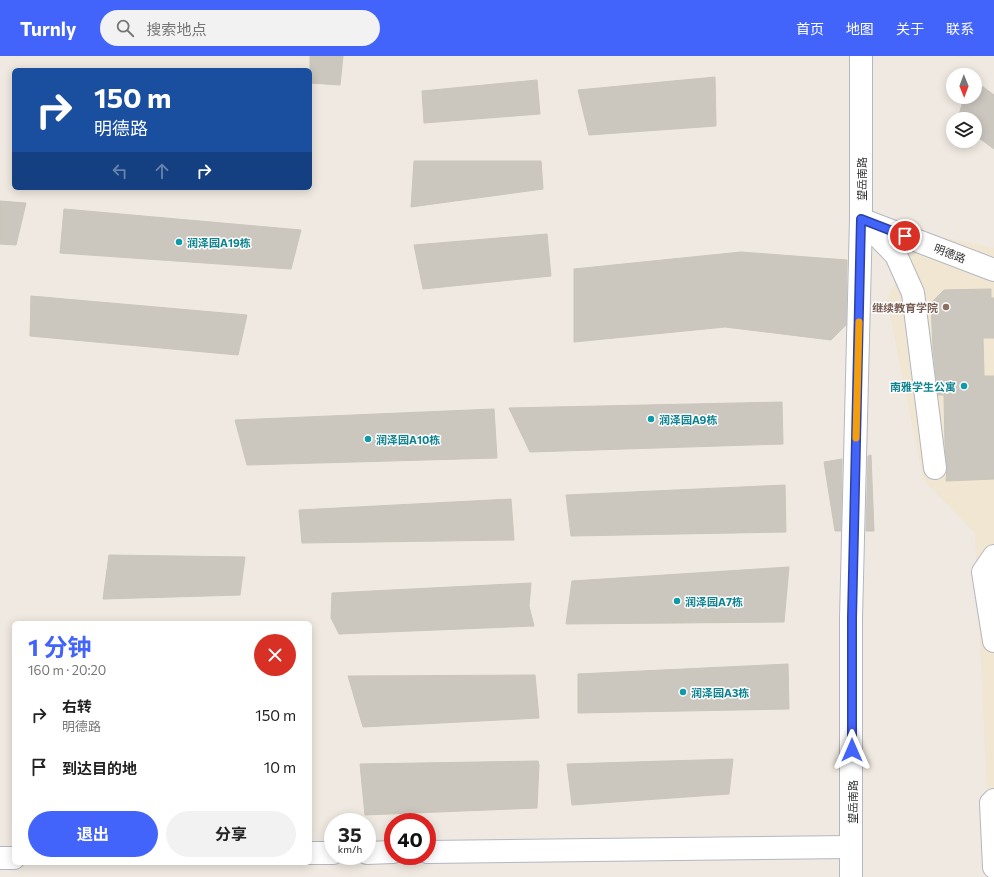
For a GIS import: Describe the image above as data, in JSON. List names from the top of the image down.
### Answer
{
  "streets": {
    "street": ["望岳南路", "明德路"]
  },
  "crossings": [
    ["望岳南路", "明德路"]
  ],
  "places": [
    "润泽园A19栋",
    "继续教育学院",
    "南雅学生公寓",
    "润泽园A9栋",
    "润泽园A10栋",
    "润泽园A7栋",
    "润泽园A3栋"
  ],
  "north": "bottom",
  "page": {
    "header": "Turnly",
    "search": "搜索地点",
    "nav": [
      "首页",
      "地图",
      "关于",
      "联系"
    ],
    "turn": ["150 m", "明德路"],
    "heading": ["1 分钟", "160 m · 20:20"],
    "list": [
      {
        "name": "右转",
        "note": "明德路",
        "value": "150 m"
      },
      {
        "name": "到达目的地",
        "value": "10 m"
      }
    ],
    "buttons": ["退出", "分享"],
    "speed": "35 km/h",
    "limit": "40"
  }
}
